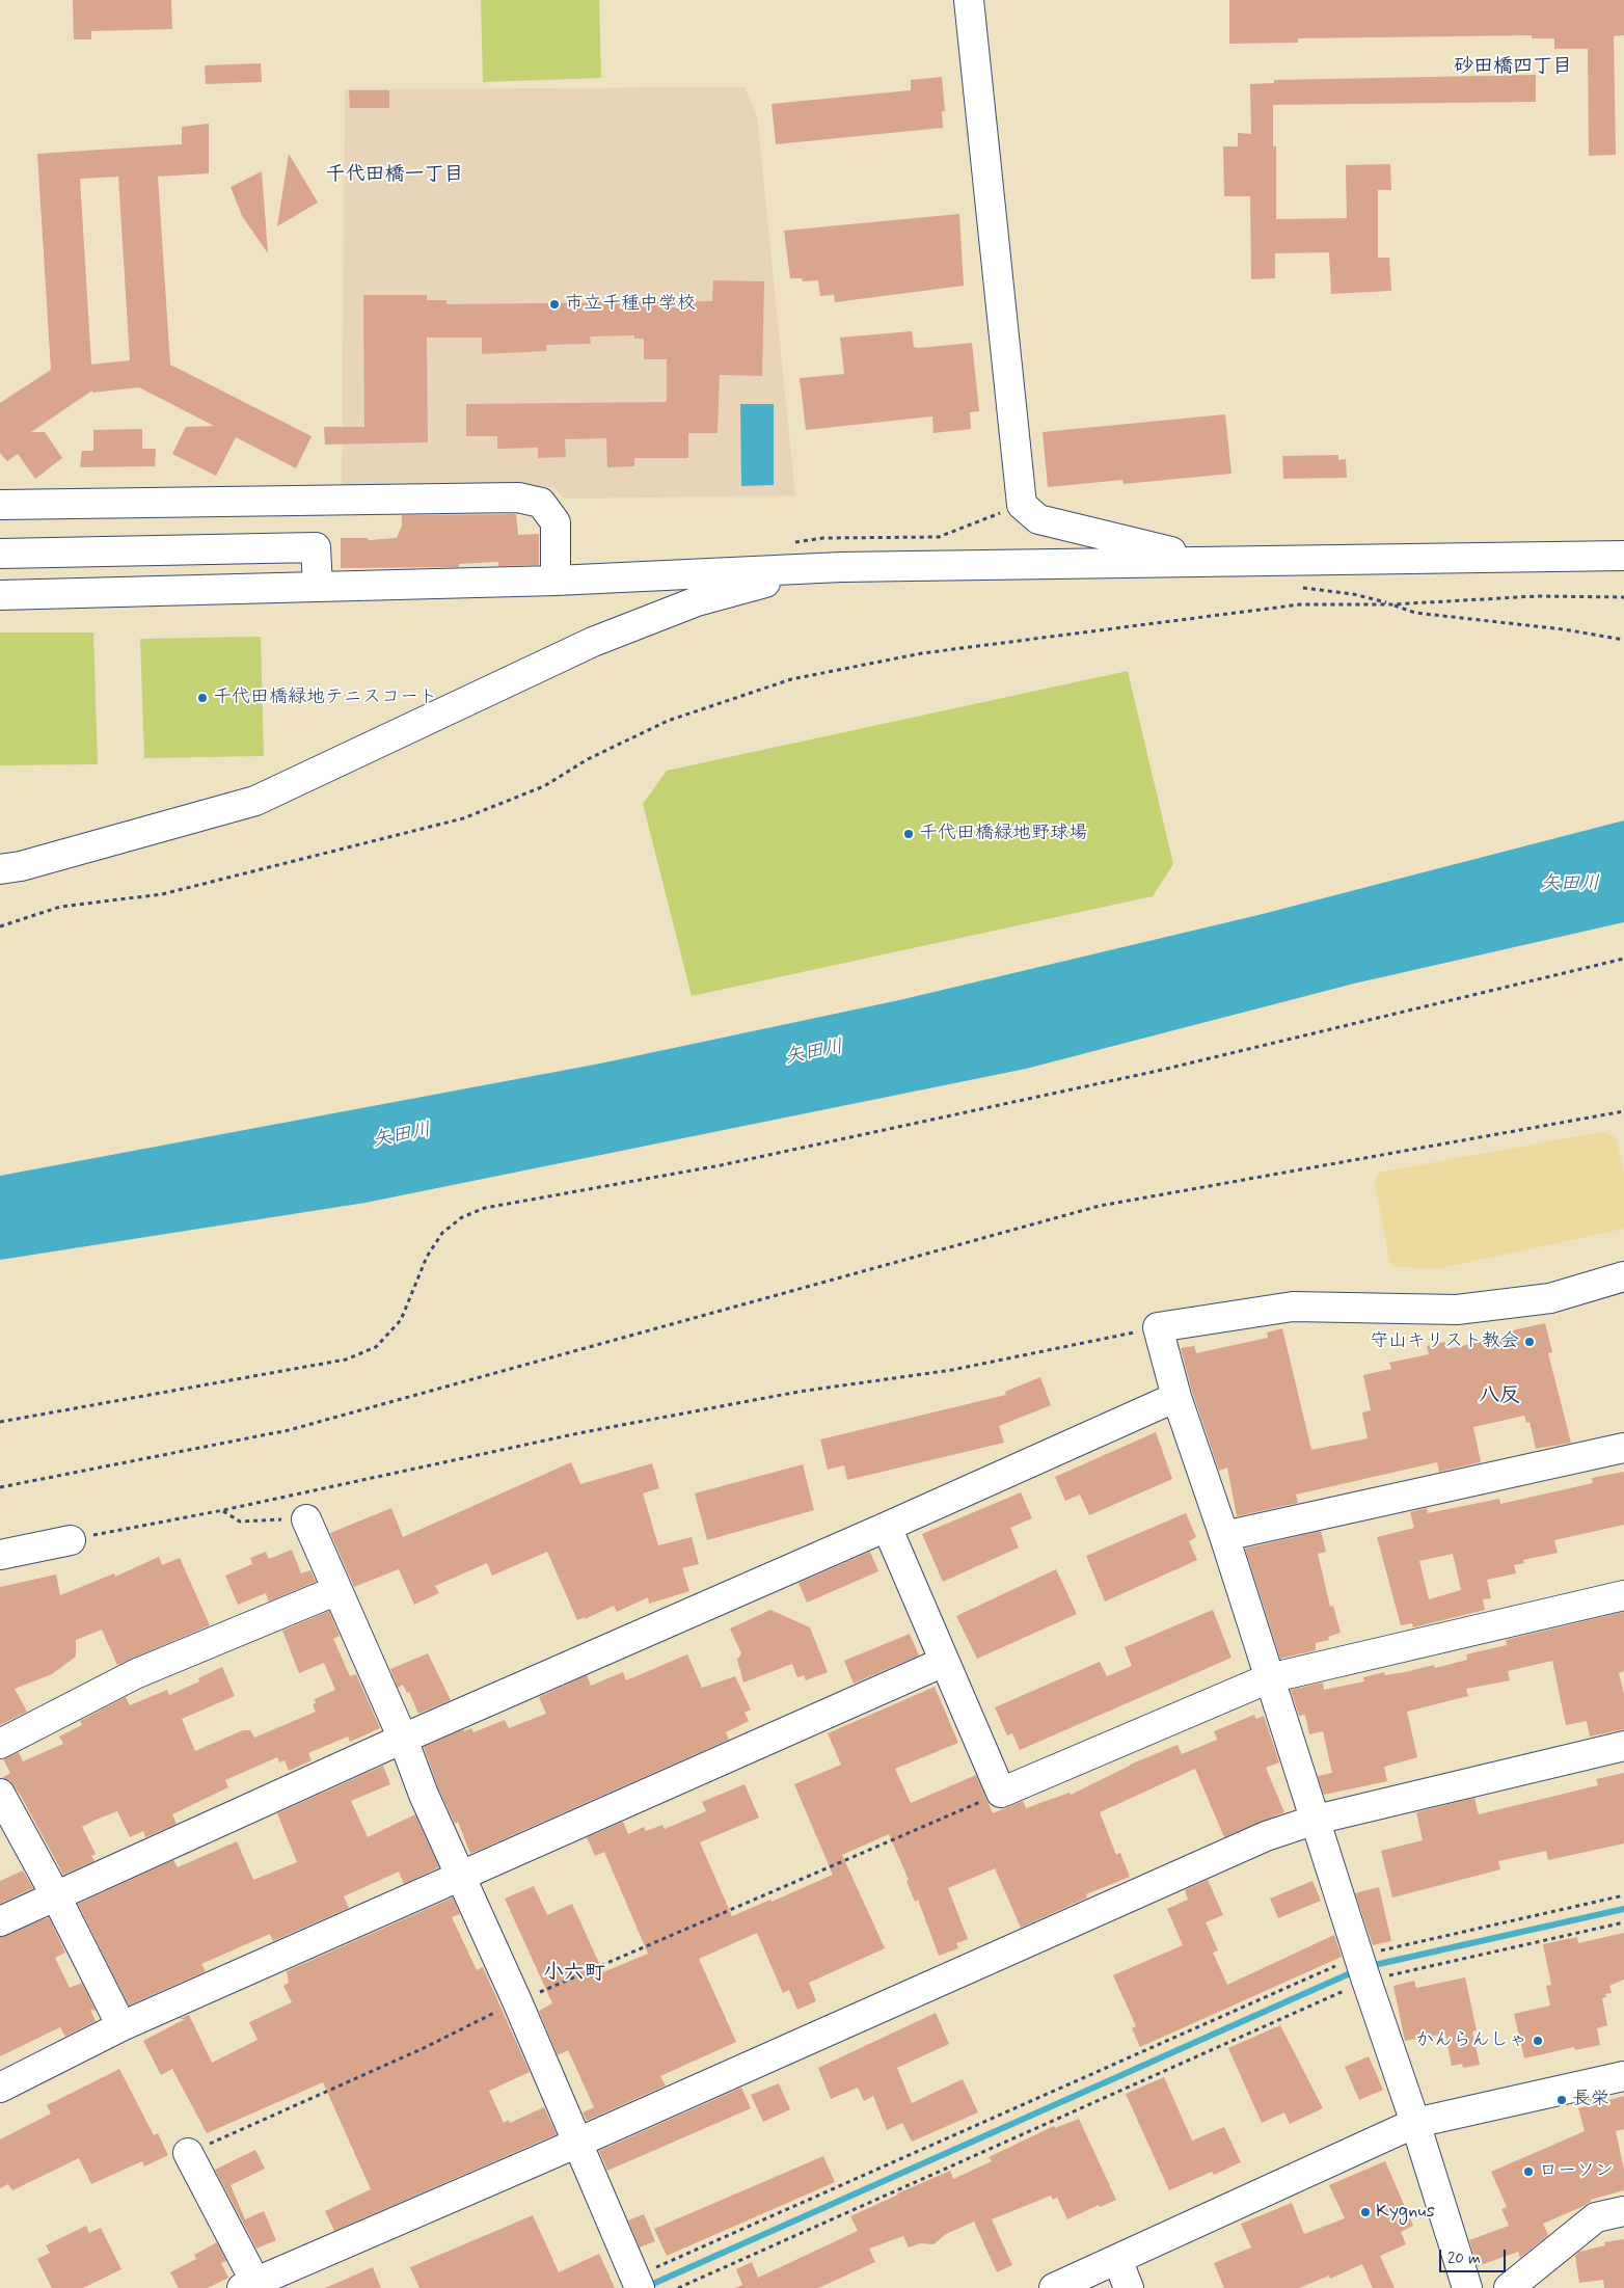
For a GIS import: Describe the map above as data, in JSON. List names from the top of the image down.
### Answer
{
  "districts": [
    "砂田橋四丁目",
    "千代田橋一丁目",
    "八反",
    "小六町"
  ],
  "water": ["矢田川"],
  "places": [
    "市立千種中学校",
    "千代田橋緑地テニスコート",
    "千代田橋緑地野球場",
    "守山キリスト教会",
    "かんらんしゃ",
    "長栄",
    "ローソン",
    "Kygnus"
  ],
  "scale_bar": "20 m"
}
